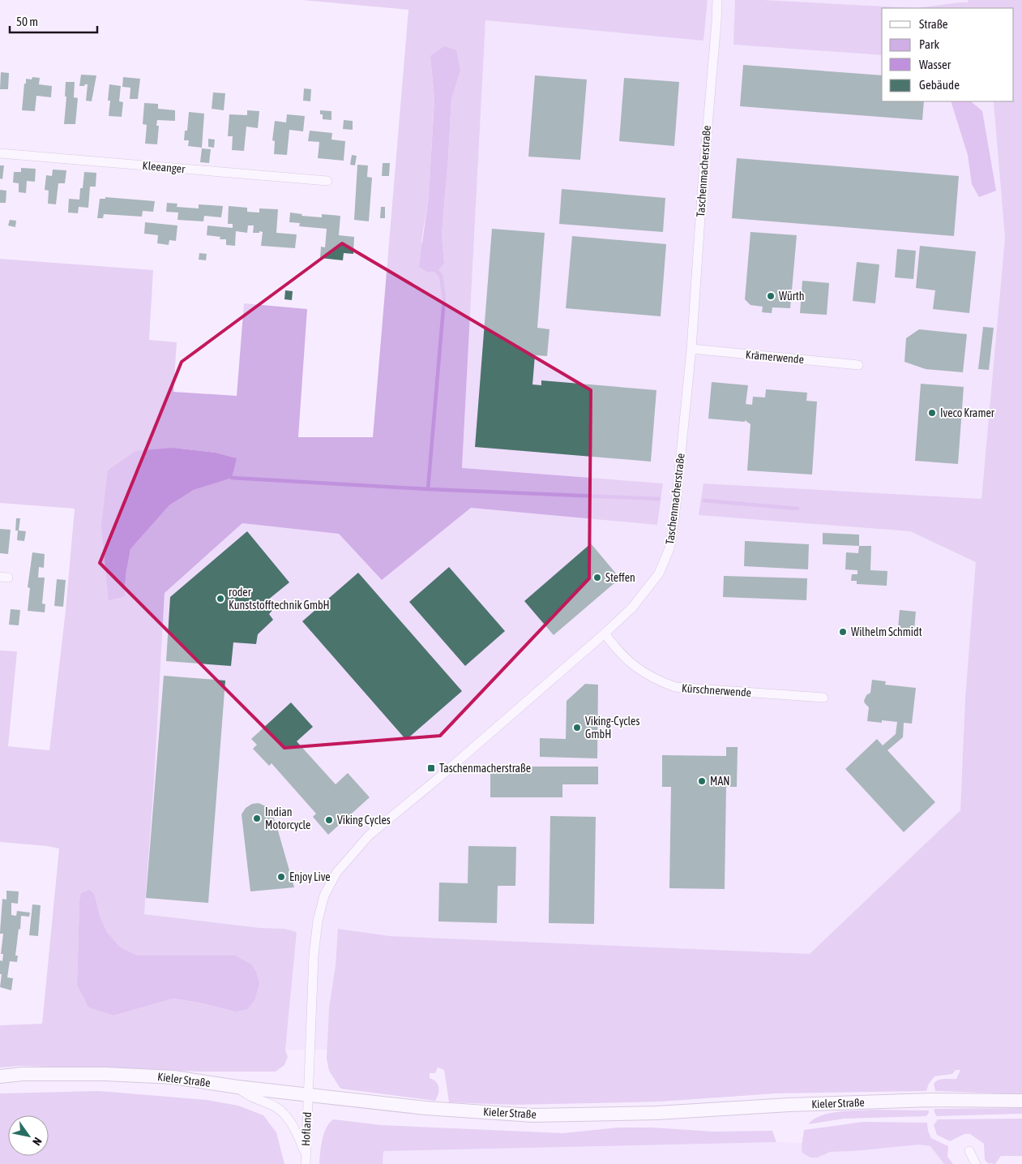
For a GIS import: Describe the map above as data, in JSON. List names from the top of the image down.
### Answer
{
  "streets": {
    "main road": ["Kieler Straße"],
    "street": [
      "Kleeanger",
      "Taschenmacherstraße",
      "Krämerwende",
      "Kürschnerwende",
      "Hofland"
    ]
  },
  "crossings": [
    ["Taschenmacherstraße", "Krämerwende"],
    ["Taschenmacherstraße", "Kürschnerwende"],
    ["Taschenmacherstraße", "Kieler Straße"],
    ["Taschenmacherstraße", "Hofland"],
    ["Kieler Straße", "Hofland"]
  ],
  "places": {
    "other": [
      "Würth",
      "Iveco Kramer",
      "Steffen",
      "roder Kunststofftechnik GmbH",
      "Wilhelm Schmidt",
      "Viking-Cycles GmbH",
      "MAN",
      "Indian Motorcycle",
      "Viking Cycles",
      "Enjoy Live"
    ],
    "transit": ["Taschenmacherstraße"]
  },
  "legend": [
    "Straße",
    "Park",
    "Wasser",
    "Gebäude"
  ],
  "scale_bar": "50 m",
  "north": "bottom right"
}
